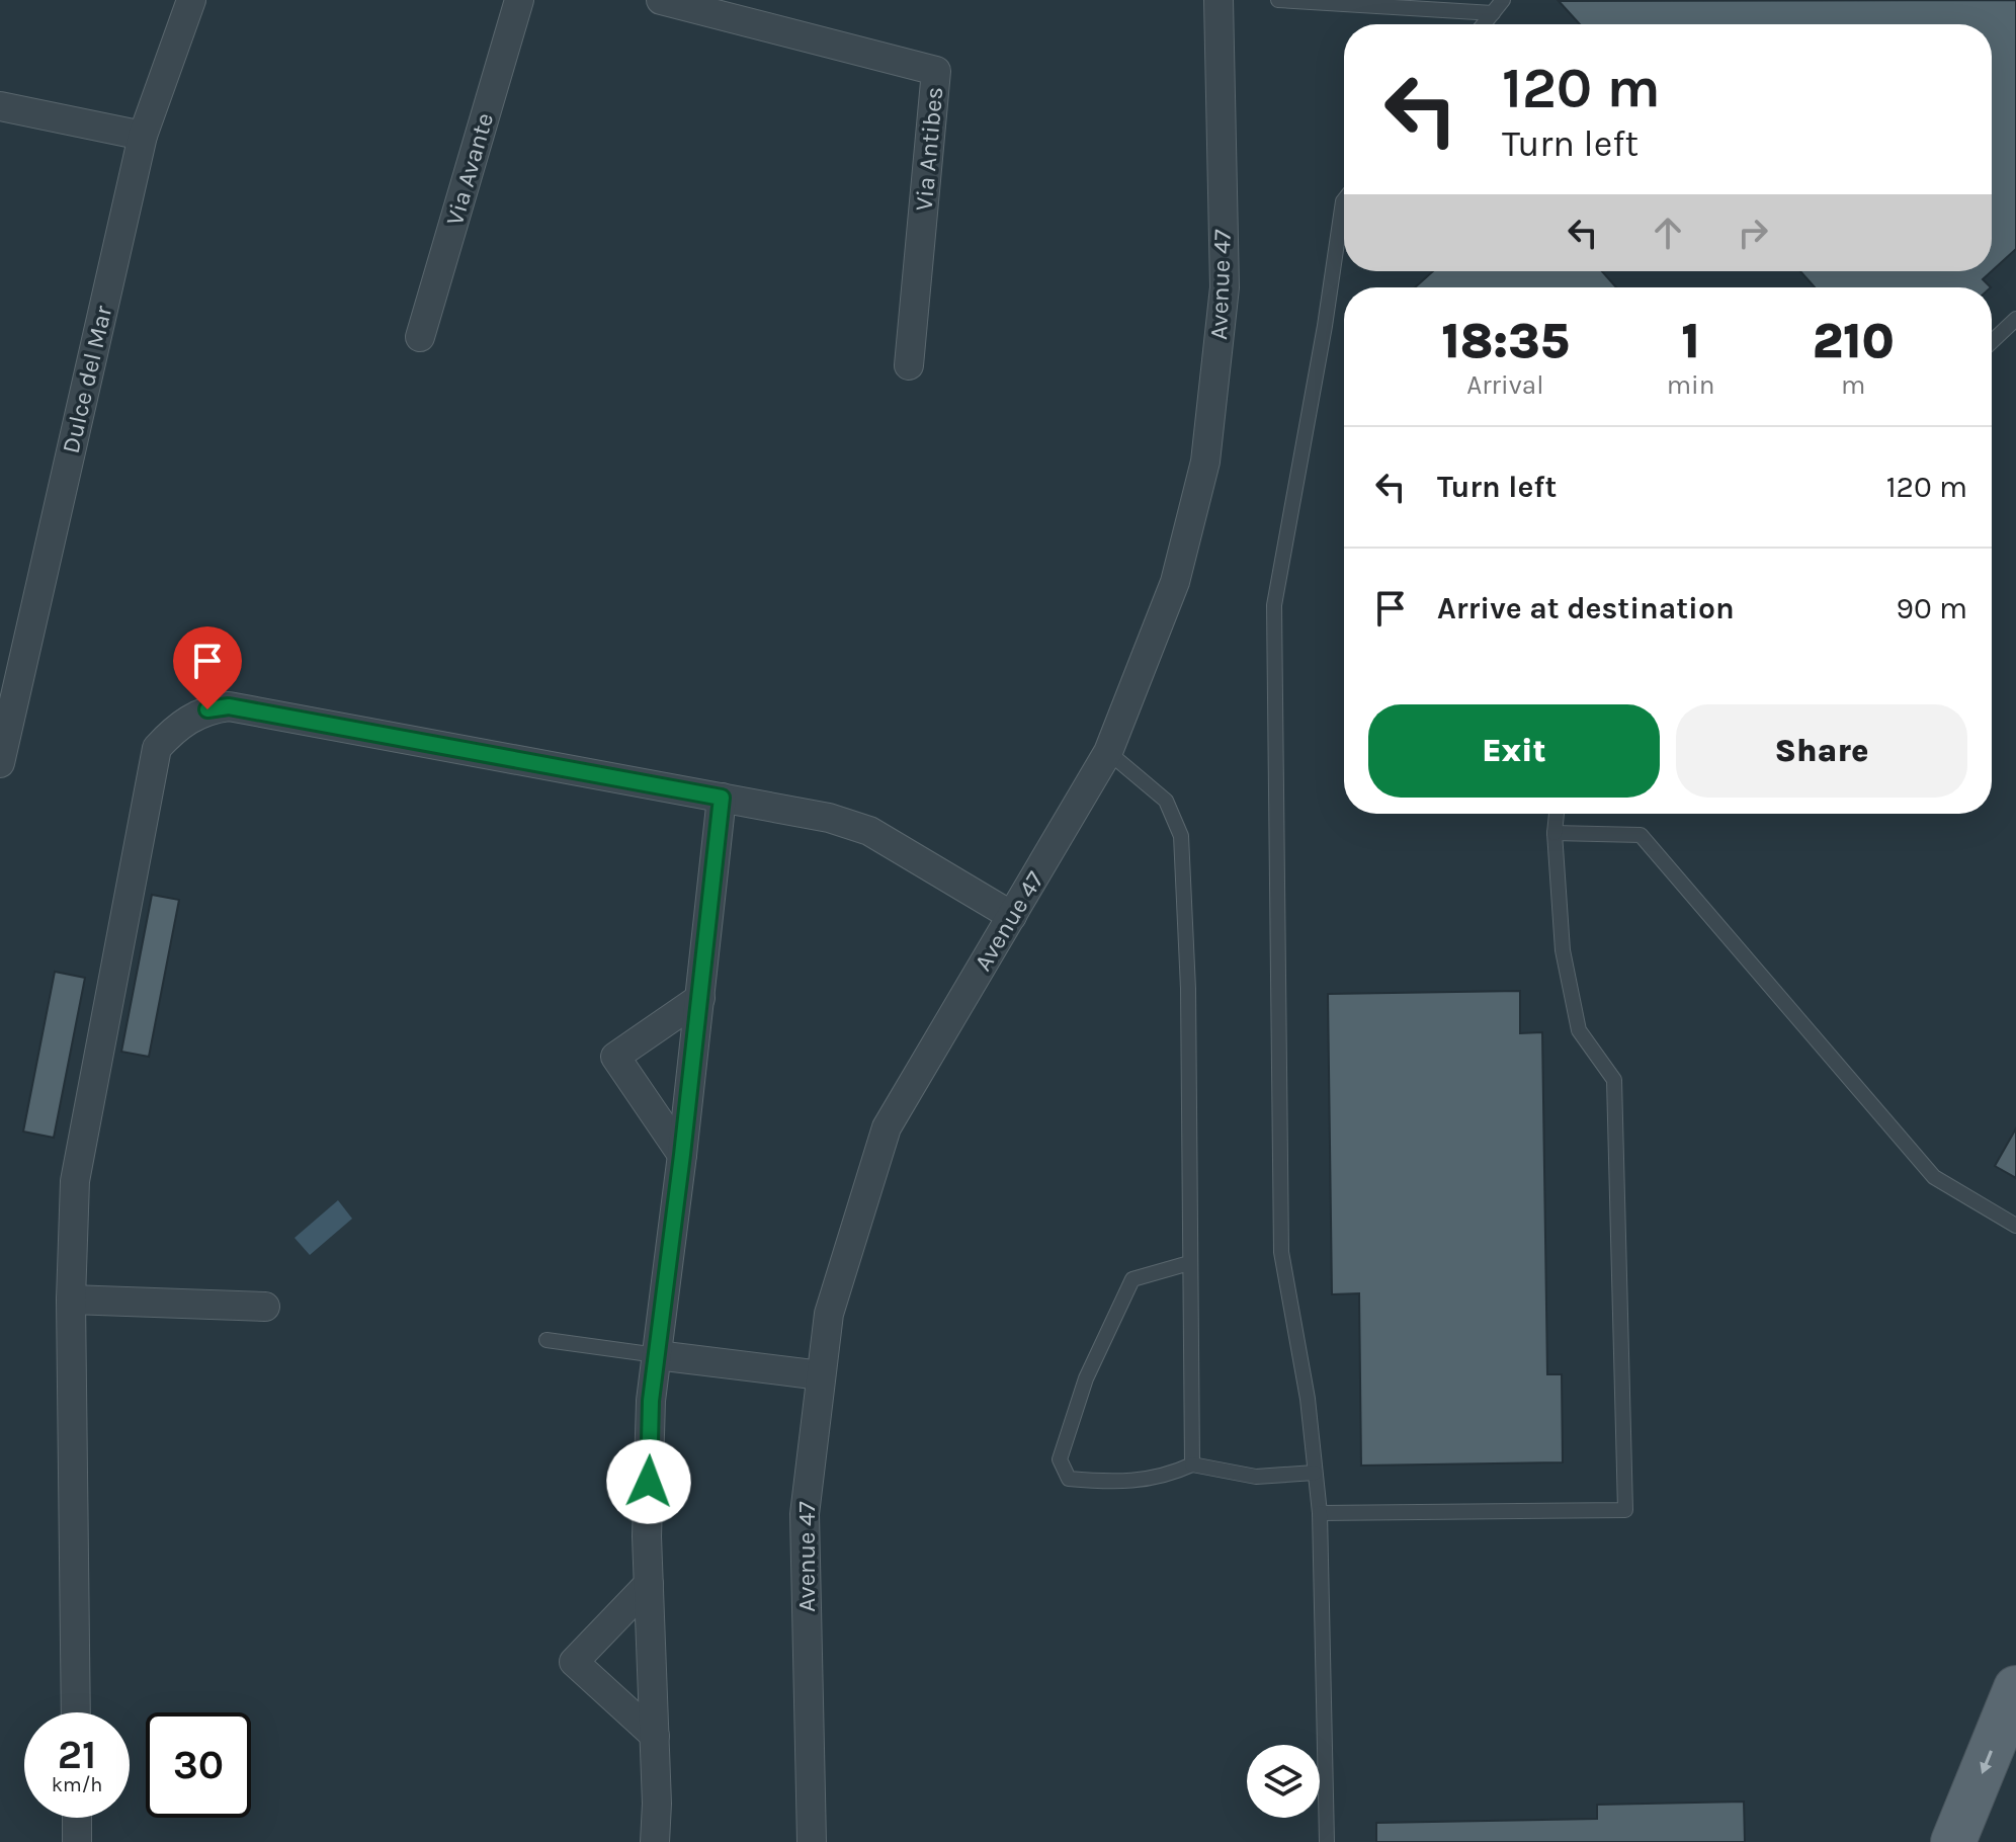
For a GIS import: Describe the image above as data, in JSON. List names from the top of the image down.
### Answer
{
  "streets": {
    "street": [
      "Via Antibes",
      "Via Avante",
      "Avenue 47",
      "Dulce del Mar"
    ]
  },
  "page": {
    "turn": ["120 m", "Turn left"],
    "eta": [
      "18:35",
      "Arrival",
      "1",
      "min",
      "210",
      "m"
    ],
    "list": [
      {
        "name": "Turn left",
        "value": "120 m"
      },
      {
        "name": "Arrive at destination",
        "value": "90 m"
      }
    ],
    "buttons": ["Exit", "Share"],
    "speed": "21 km/h",
    "limit": "30"
  }
}
